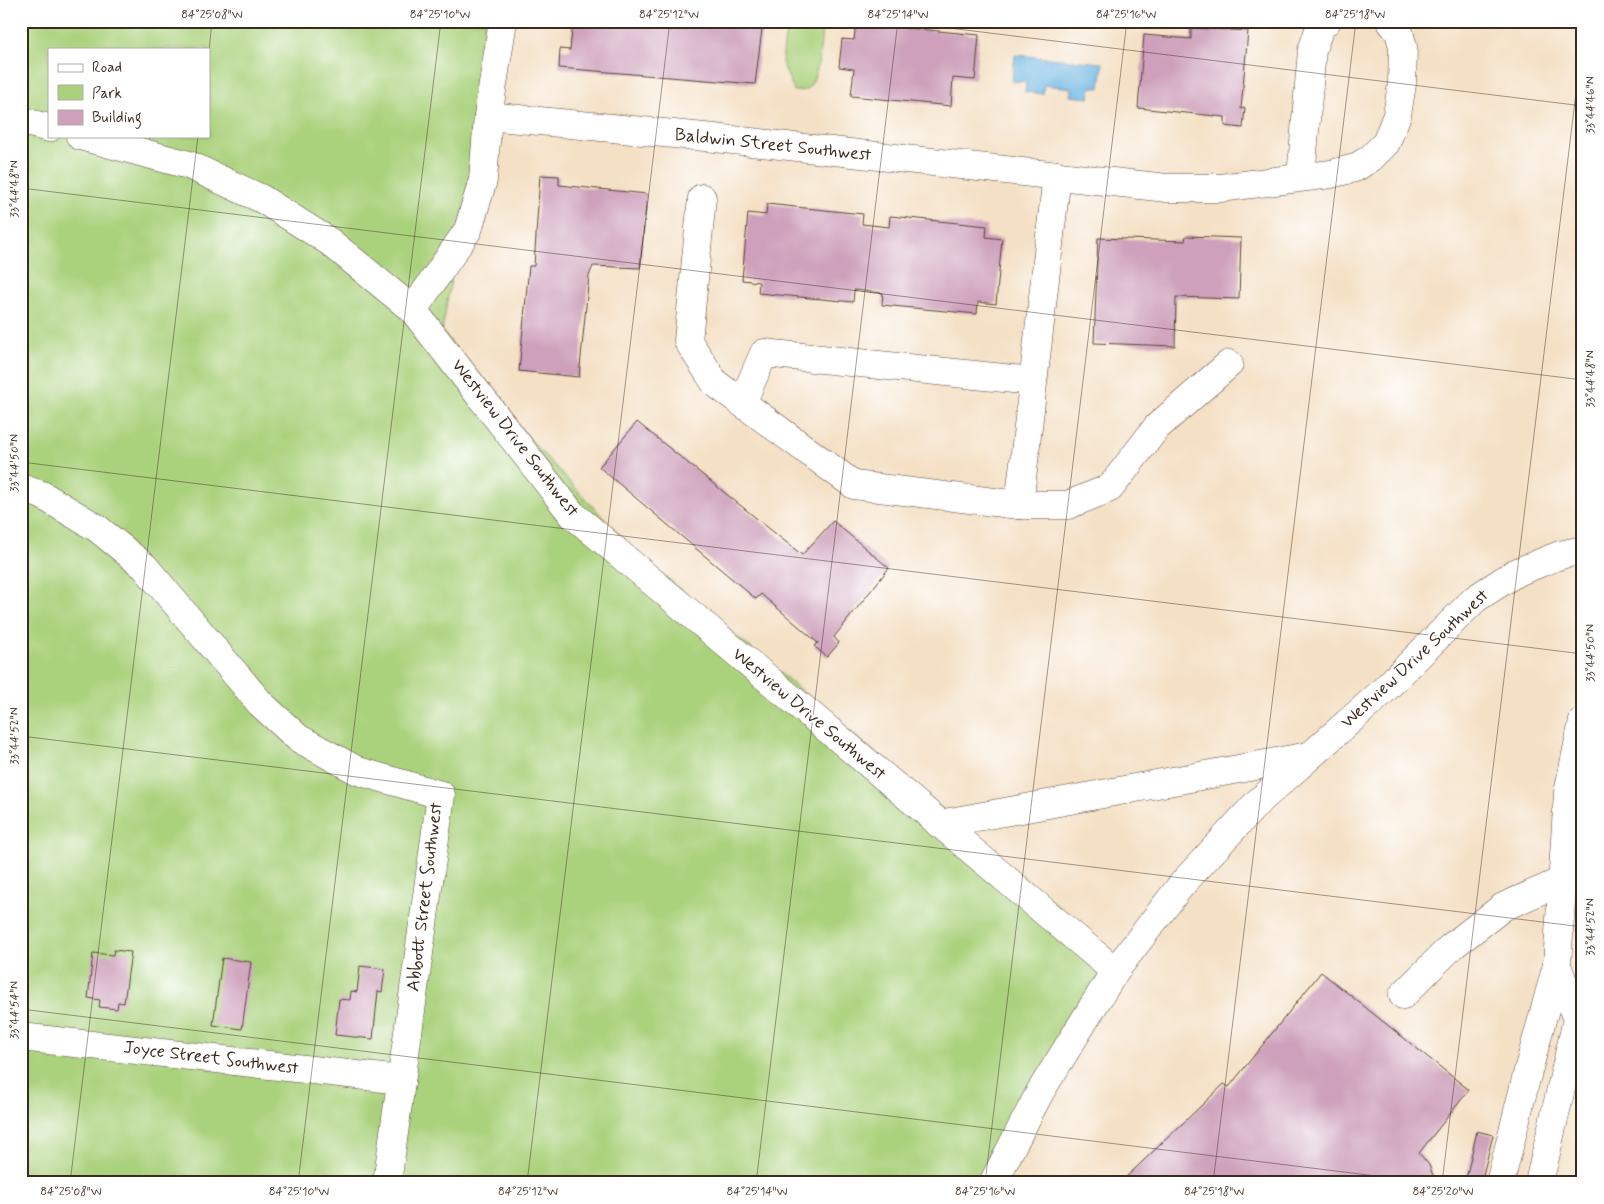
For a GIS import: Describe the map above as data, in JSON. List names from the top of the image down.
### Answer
{
  "streets": {
    "street": [
      "Baldwin Street Southwest",
      "Westview Drive Southwest",
      "Abbott Street Southwest",
      "Joyce Street Southwest"
    ]
  },
  "crossings": [
    ["Abbott Street Southwest", "Joyce Street Southwest"]
  ],
  "legend": ["Road", "Park", "Building"],
  "coordinates": [
    "84°25'08\"W",
    "84°25'10\"W",
    "84°25'12\"W",
    "84°25'14\"W",
    "84°25'16\"W",
    "84°25'18\"W",
    "33°44'46\"N",
    "33°44'48\"N",
    "33°44'50\"N",
    "33°44'52\"N",
    "33°44'54\"N",
    "84°25'20\"W"
  ]
}
